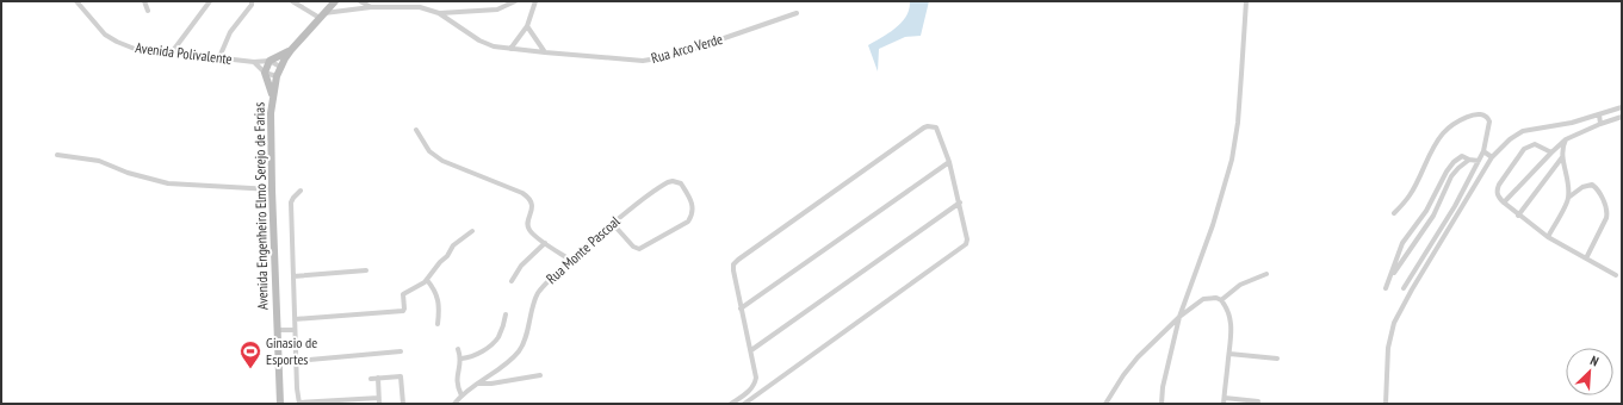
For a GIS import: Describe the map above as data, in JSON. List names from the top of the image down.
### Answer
{
  "streets": {
    "main road": ["Avenida Engenheiro Elmo Serejo de Farias"],
    "street": ["Rua Arco Verde", "Avenida Polivalente", "Rua Monte Pascoal"]
  },
  "places": {
    "sports": ["Ginasio de Esportes"]
  },
  "north": "top right"
}
